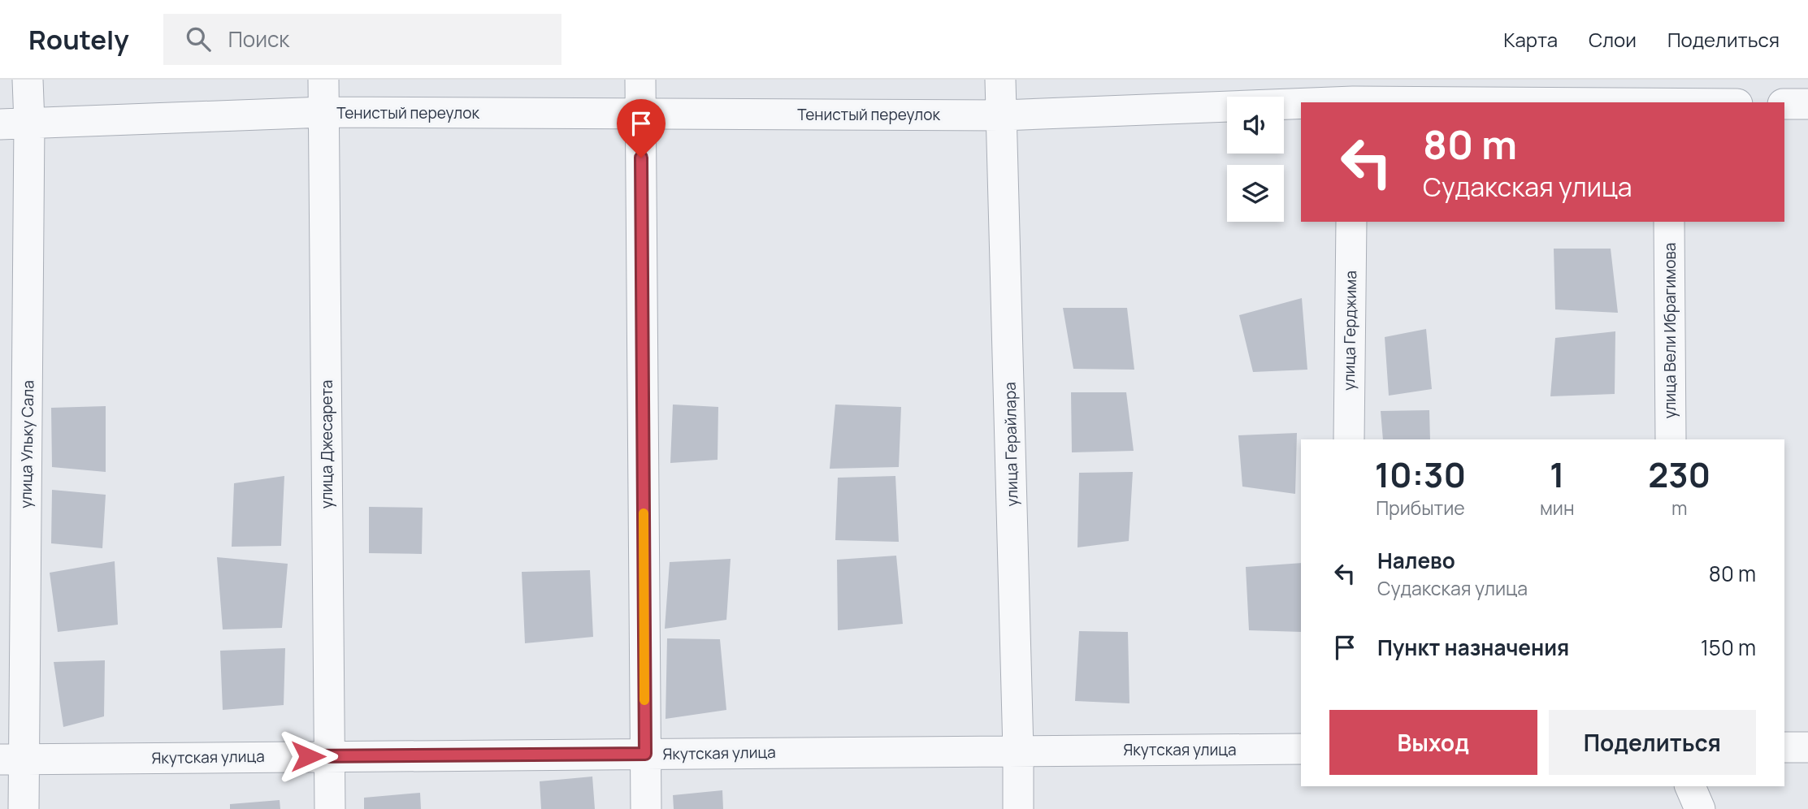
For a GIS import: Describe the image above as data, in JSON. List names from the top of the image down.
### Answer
{
  "streets": {
    "street": [
      "Тенистый переулок",
      "улица Герджима",
      "улица Вели Ибрагимова",
      "улица Ульку Сала",
      "улица Джесарета",
      "улица Герайлара",
      "Якутская улица"
    ]
  },
  "crossings": [
    ["Тенистый переулок", "улица Ульку Сала"],
    ["Тенистый переулок", "улица Джесарета"],
    ["Тенистый переулок", "улица Герайлара"],
    ["улица Ульку Сала", "Якутская улица"],
    ["улица Джесарета", "Якутская улица"],
    ["улица Герайлара", "Якутская улица"]
  ],
  "page": {
    "header": "Routely",
    "search": "Поиск",
    "nav": ["Карта", "Слои", "Поделиться"],
    "turn": ["80 m", "Судакская улица"],
    "eta": [
      "10:30",
      "Прибытие",
      "1",
      "мин",
      "230",
      "m"
    ],
    "list": [
      {
        "name": "Налево",
        "note": "Судакская улица",
        "value": "80 m"
      },
      {
        "name": "Пункт назначения",
        "value": "150 m"
      }
    ],
    "buttons": ["Выход", "Поделиться"]
  }
}
